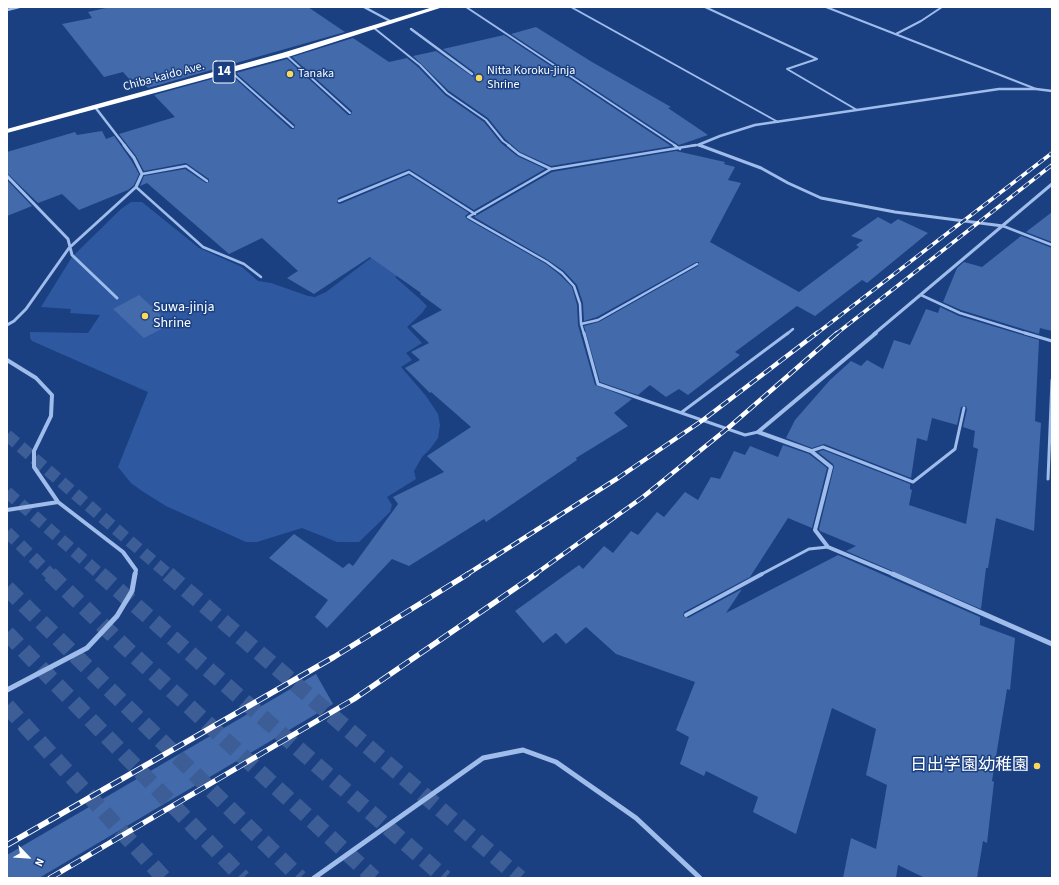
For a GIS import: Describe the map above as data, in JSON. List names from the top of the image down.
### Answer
{
  "streets": {
    "highway": ["14", "Chiba-kaido Ave."]
  },
  "places": [
    "Tanaka",
    "Nitta Koroku-jinja Shrine",
    "Suwa-jinja Shrine",
    "日出学園幼稚園"
  ],
  "north": "bottom right"
}
